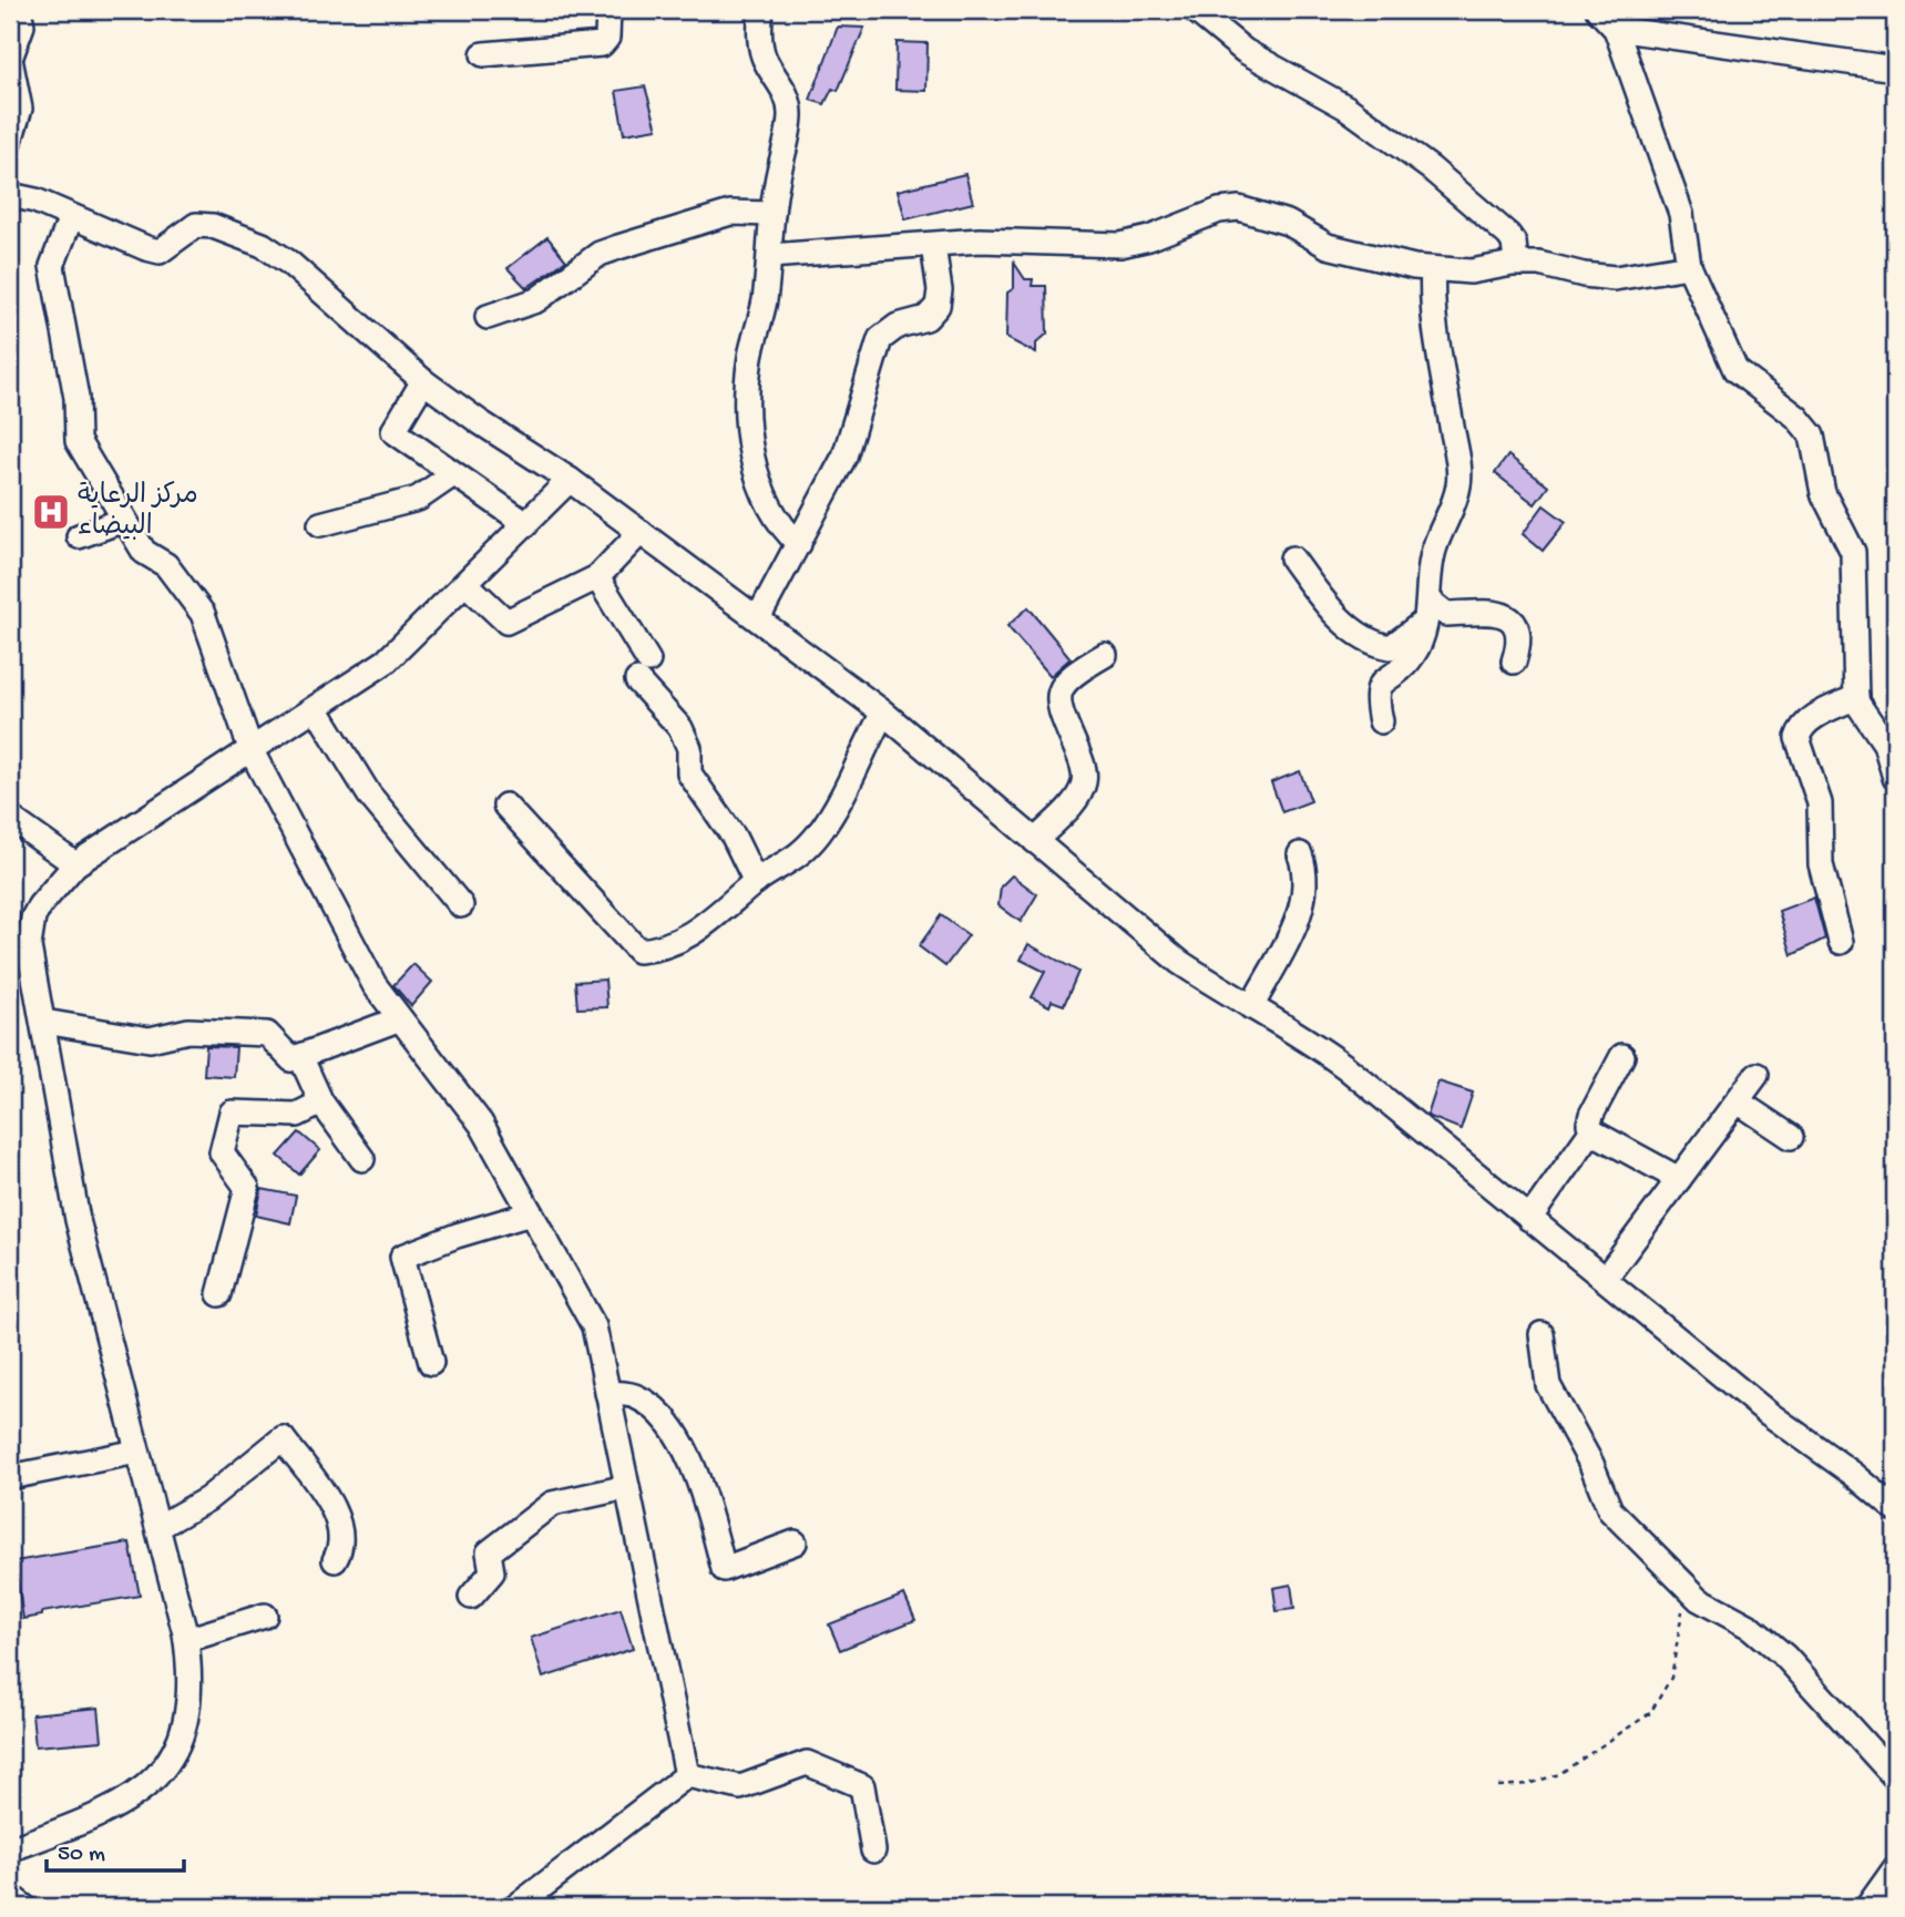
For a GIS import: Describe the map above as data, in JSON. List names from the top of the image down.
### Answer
{
  "places": {
    "hospital": ["مركز الرعاية البيضاء"]
  },
  "scale_bar": "50 m"
}
